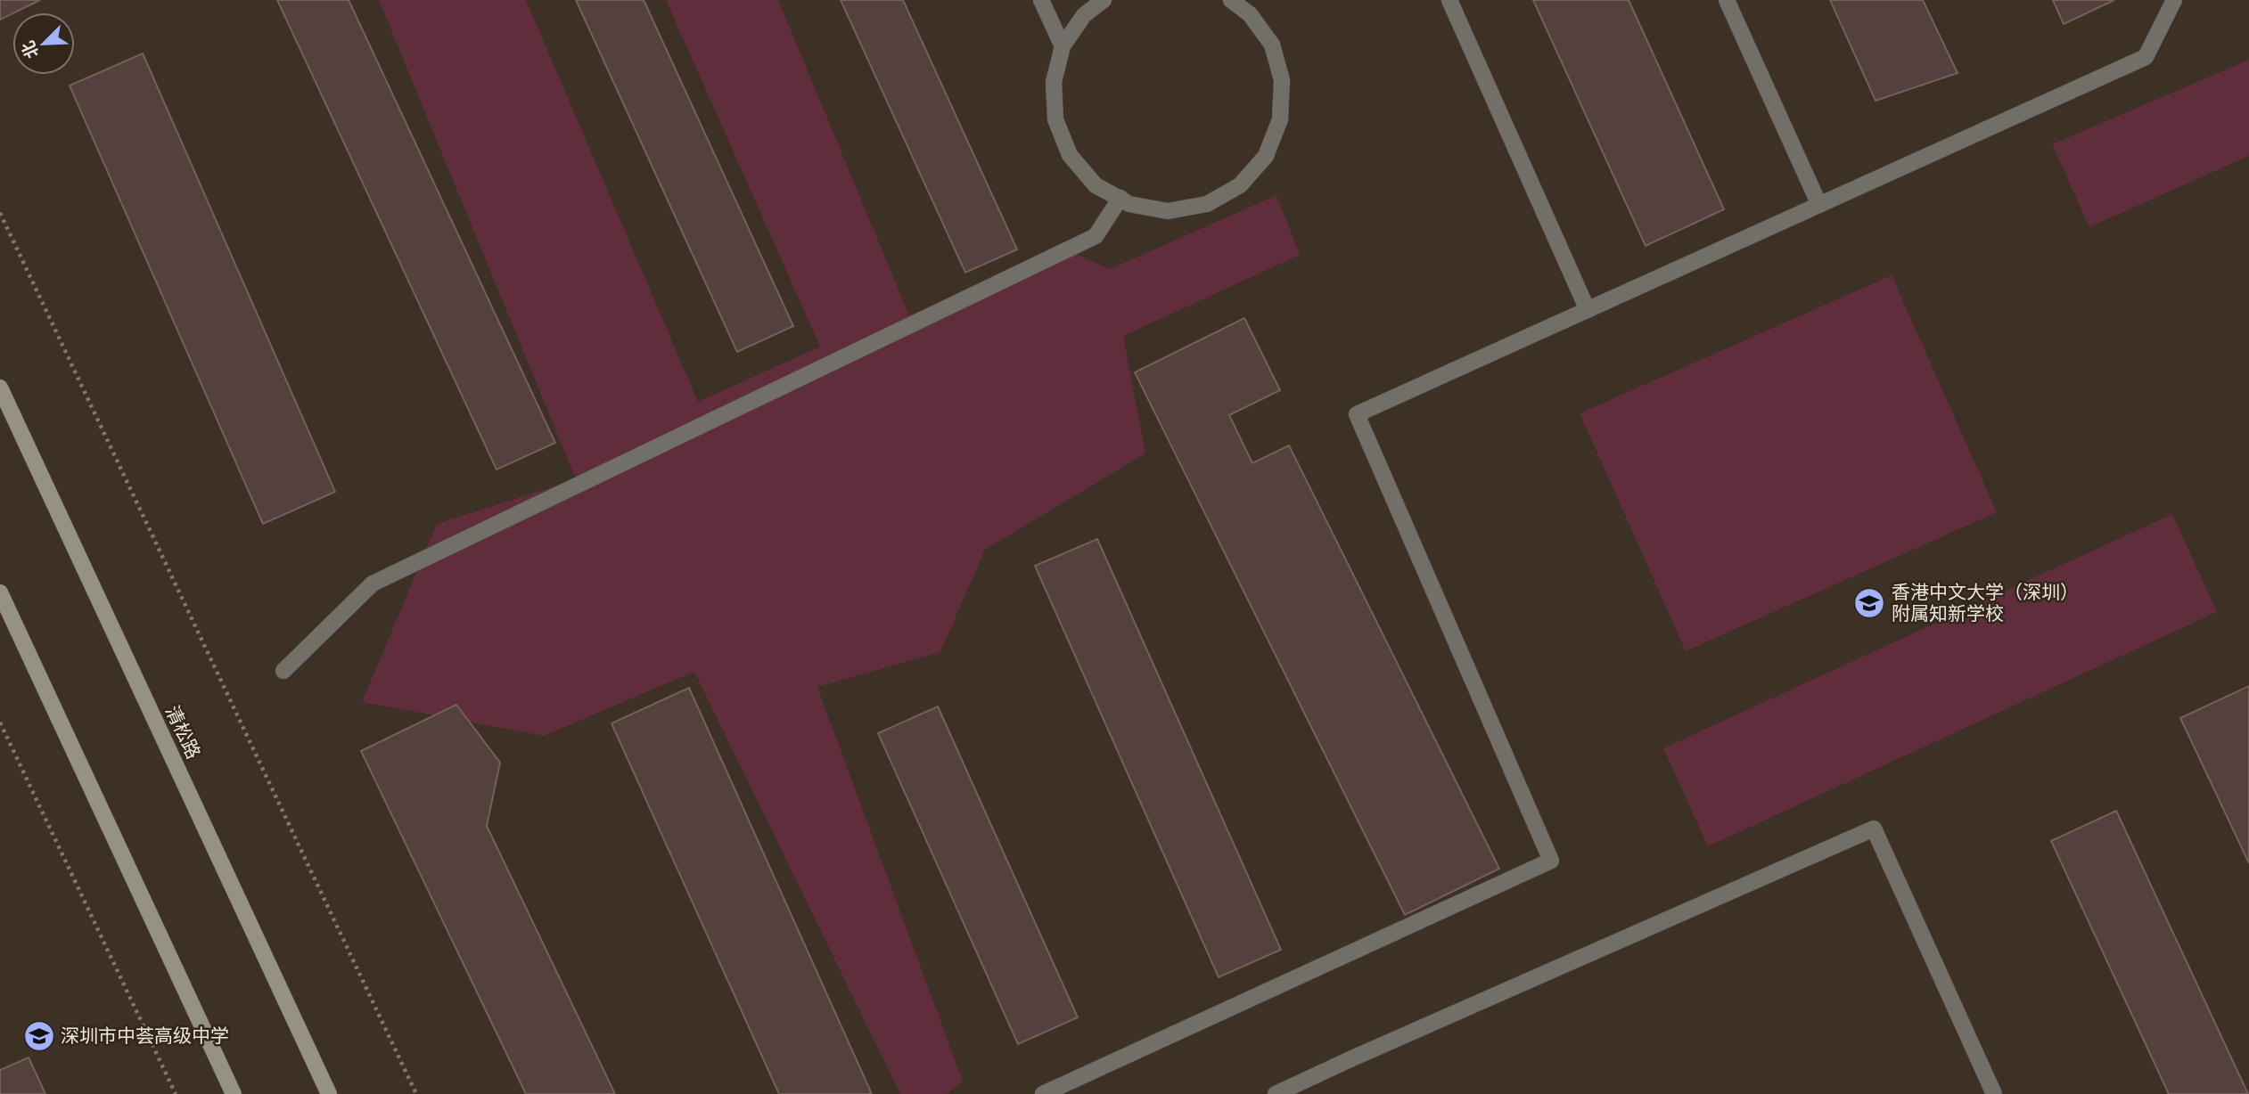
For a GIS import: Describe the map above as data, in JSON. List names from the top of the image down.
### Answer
{
  "streets": {
    "street": ["清松路"]
  },
  "places": {
    "school or university": ["香港中文大学（深圳） 附属知新学校", "深圳市中荟高级中学"]
  },
  "north": "bottom left"
}
